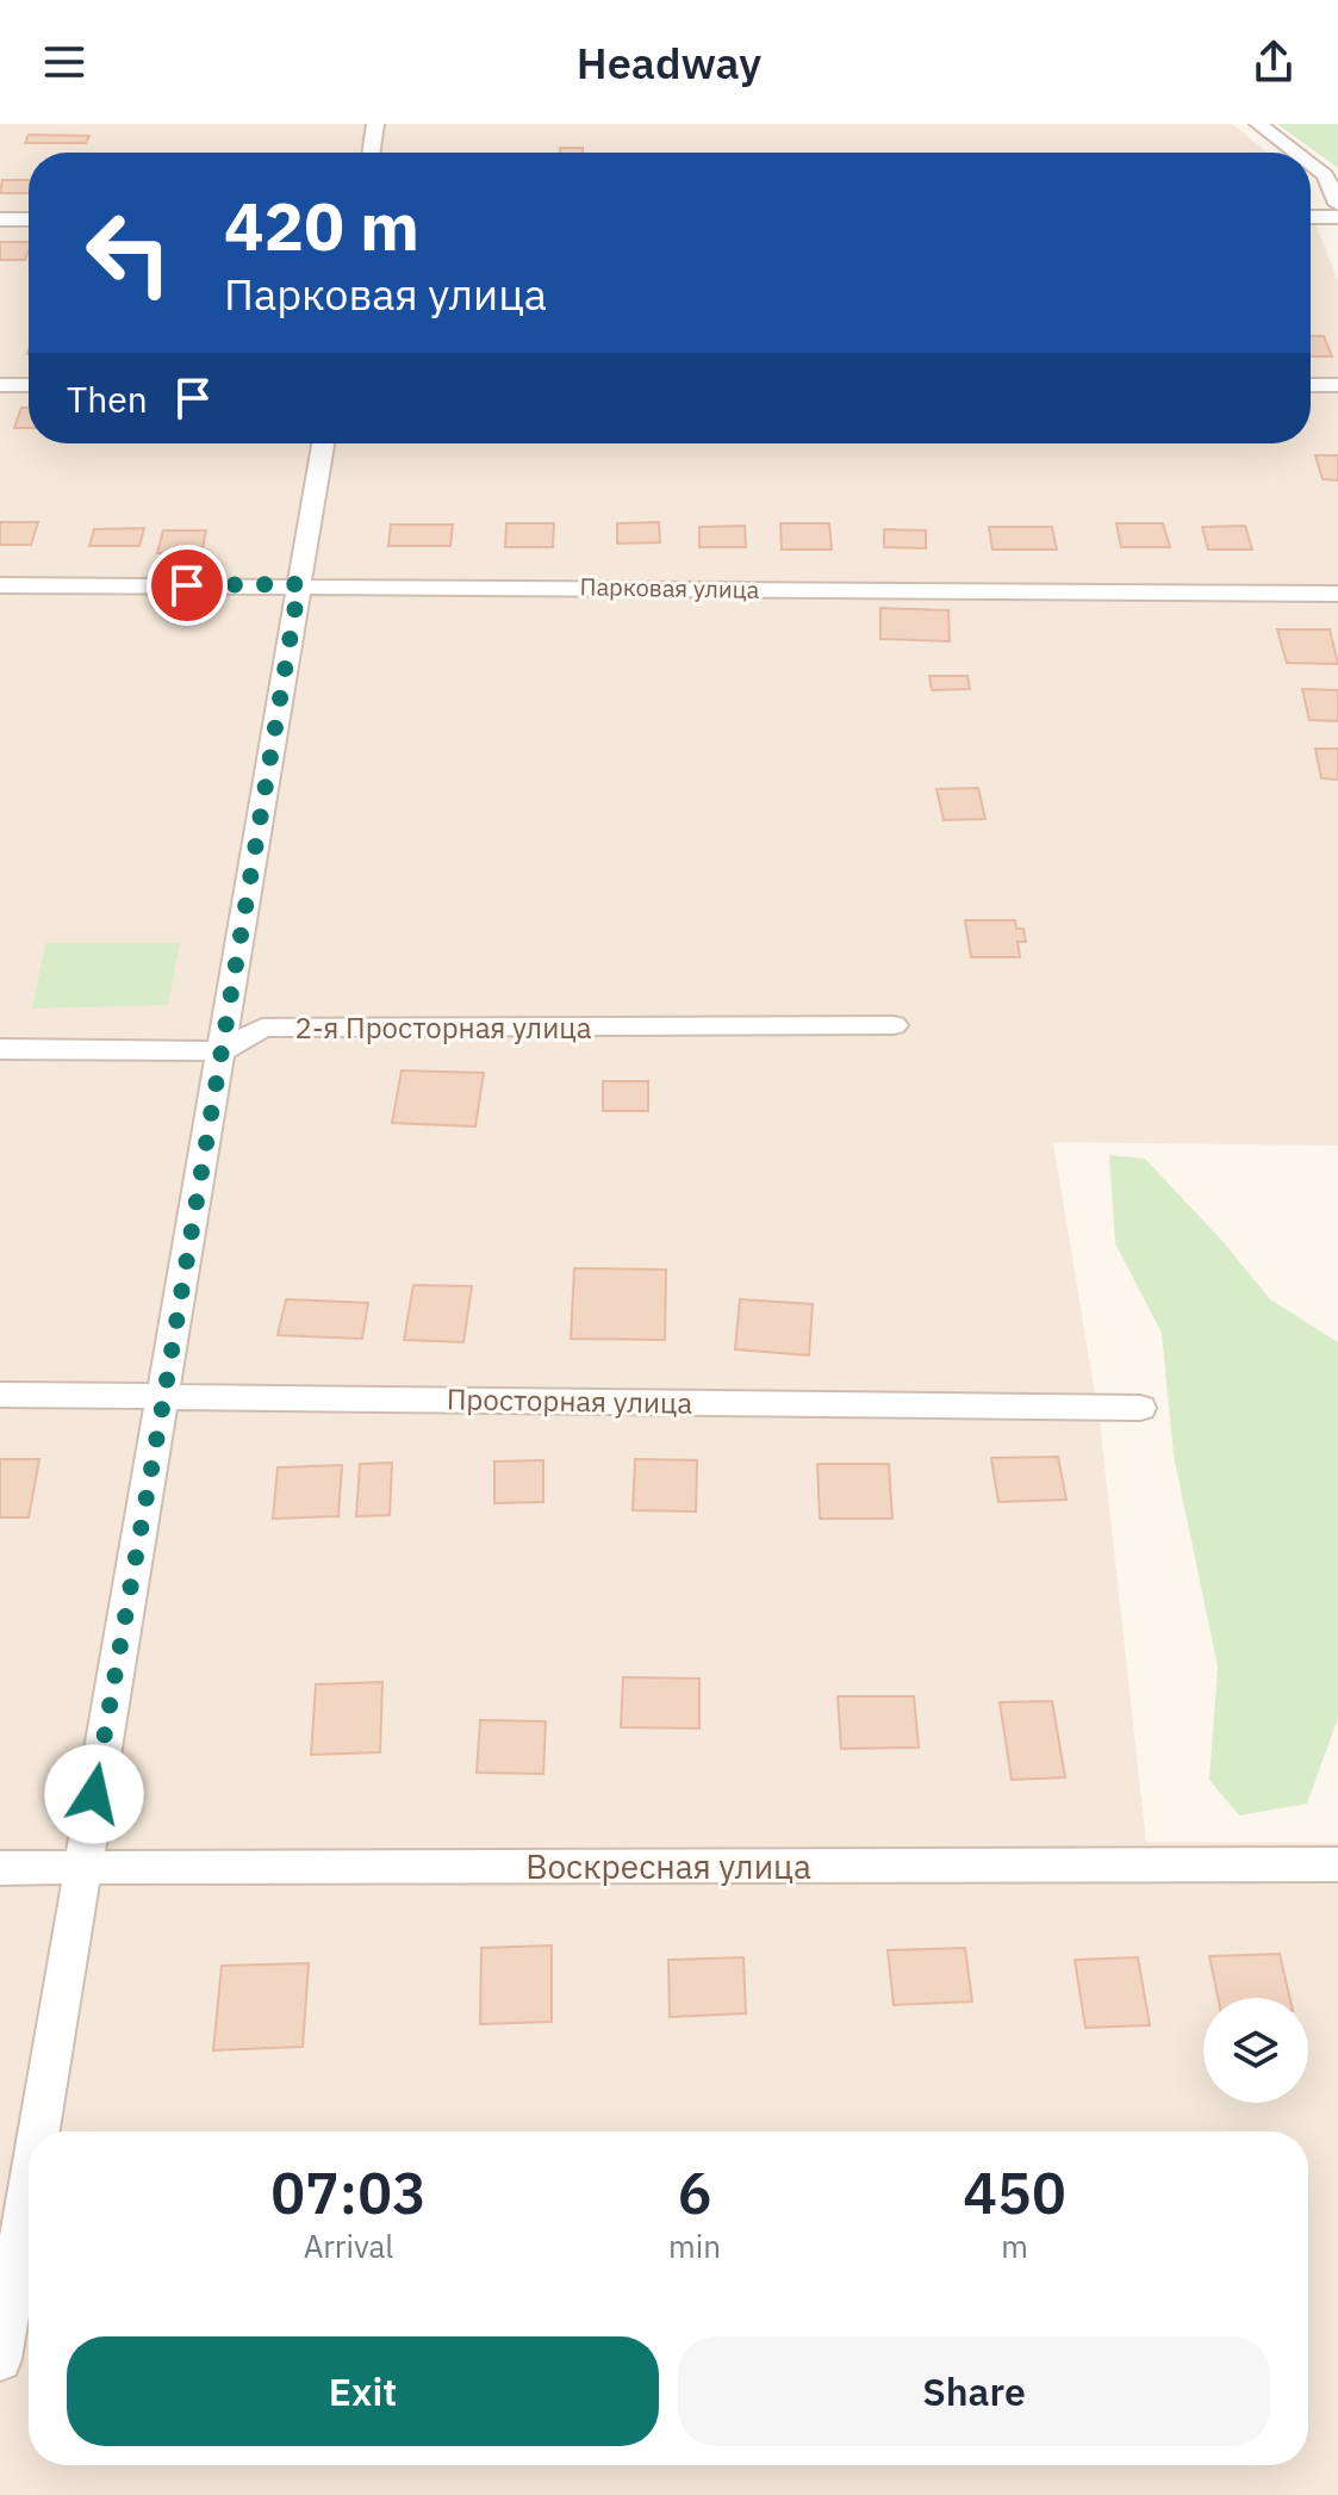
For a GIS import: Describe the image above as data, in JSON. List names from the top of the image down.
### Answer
{
  "streets": {
    "street": [
      "Парковая улица",
      "2-я Просторная улица",
      "Просторная улица",
      "Воскресная улица"
    ]
  },
  "page": {
    "header": "Headway",
    "turn": ["420 m", "Парковая улица"],
    "then": "Then",
    "eta": [
      "07:03",
      "Arrival",
      "6",
      "min",
      "450",
      "m"
    ],
    "buttons": ["Exit", "Share"]
  }
}
